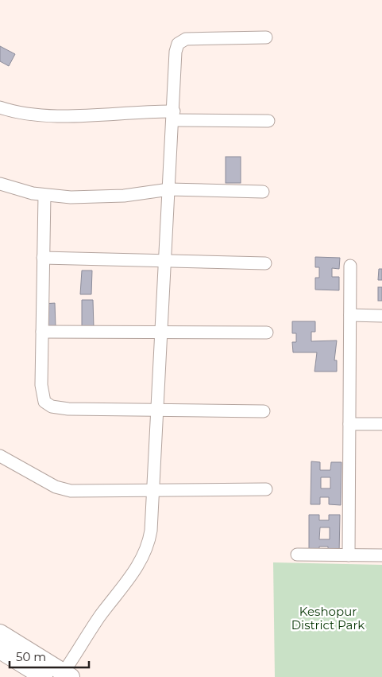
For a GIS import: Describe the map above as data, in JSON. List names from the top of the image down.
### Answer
{
  "parks": ["Keshopur District Park"],
  "scale_bar": "50 m"
}
